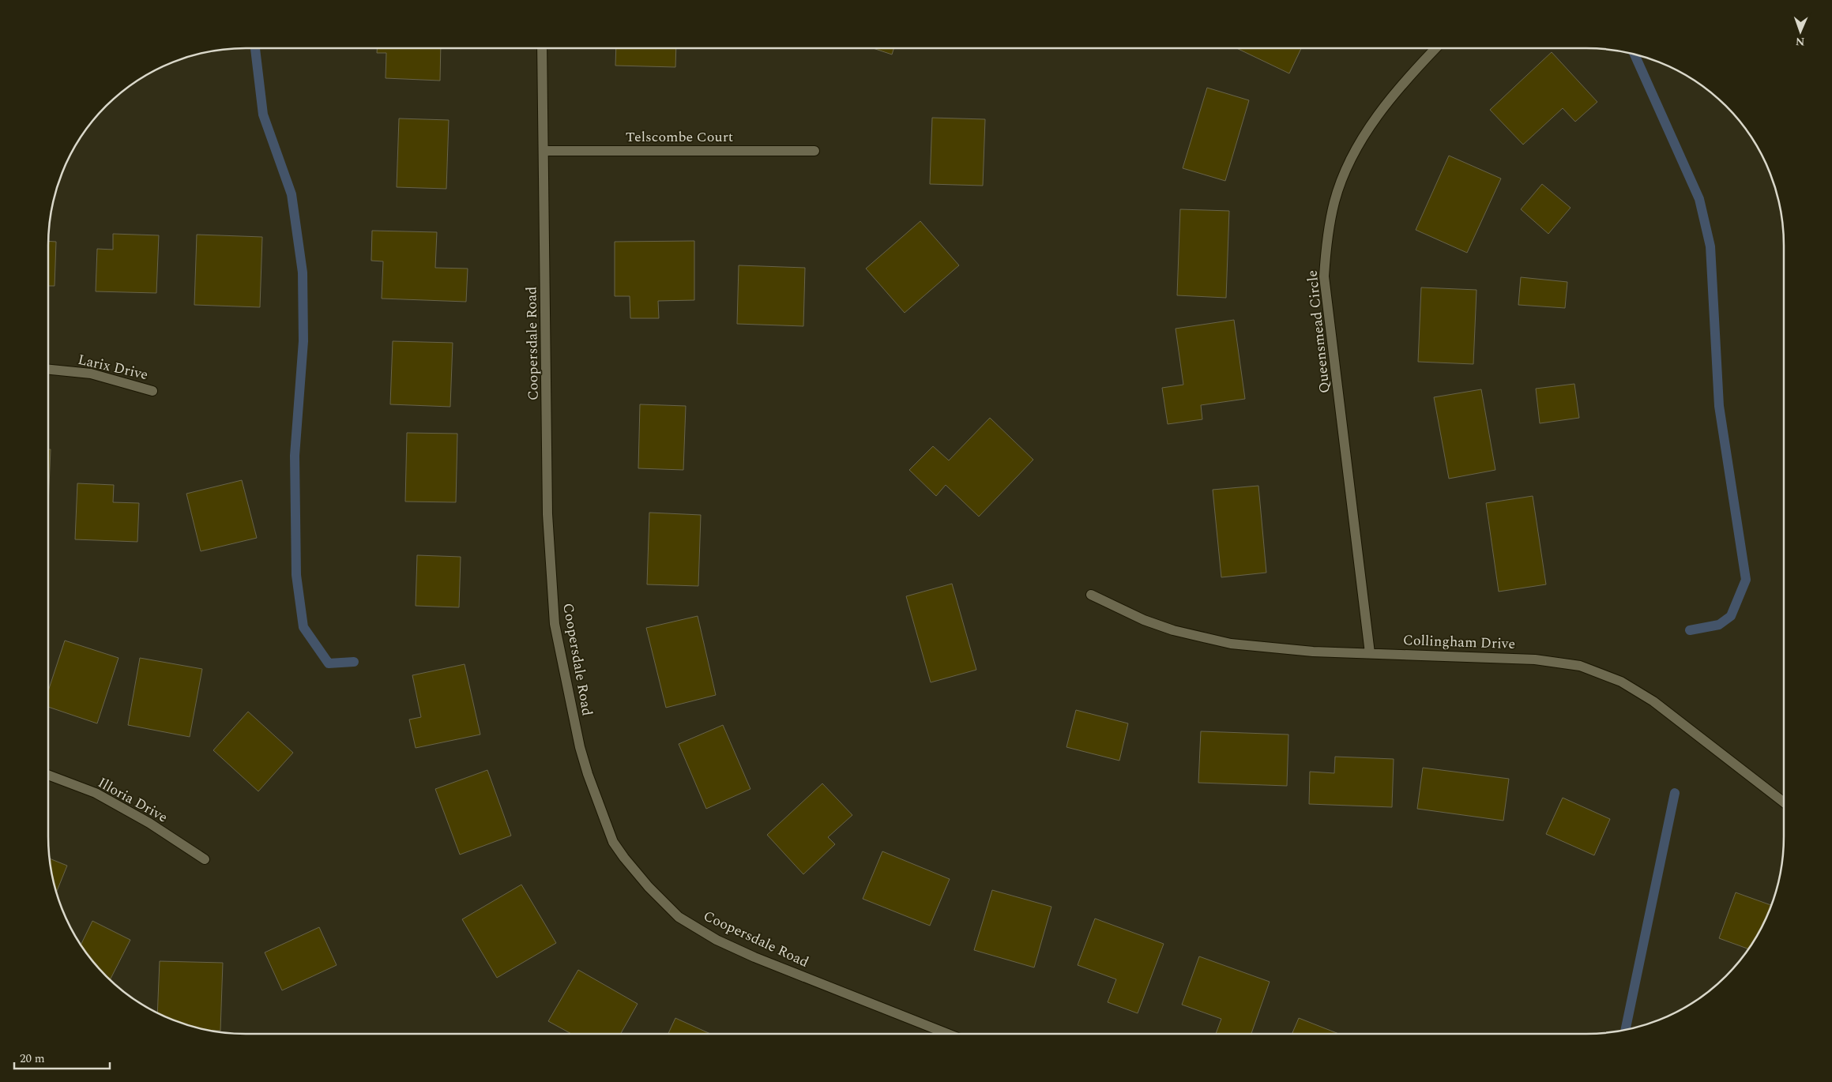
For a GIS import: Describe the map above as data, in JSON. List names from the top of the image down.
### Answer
{
  "streets": {
    "street": [
      "Telscombe Court",
      "Queensmead Circle",
      "Coopersdale Road",
      "Larix Drive",
      "Collingham Drive",
      "Illoria Drive"
    ]
  },
  "crossings": [
    ["Telscombe Court", "Coopersdale Road"],
    ["Queensmead Circle", "Collingham Drive"]
  ],
  "scale_bar": "20 m",
  "north": "bottom"
}
